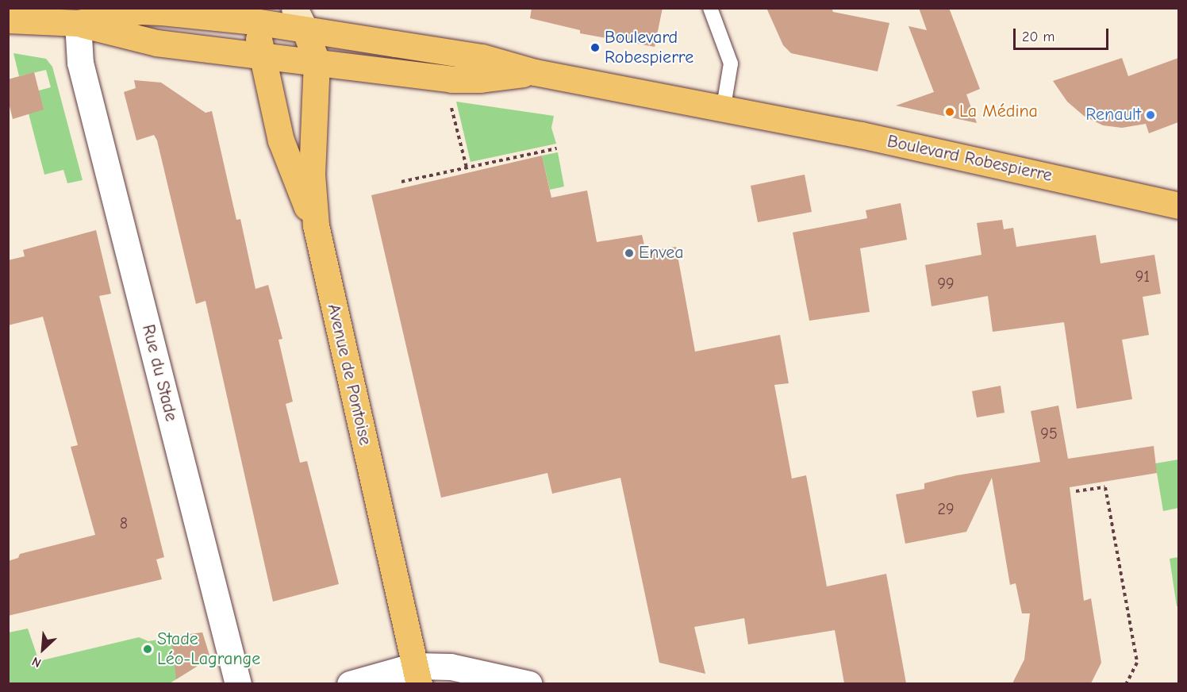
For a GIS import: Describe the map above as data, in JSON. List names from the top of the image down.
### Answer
{
  "streets": {
    "main road": ["Boulevard Robespierre", "Avenue de Pontoise"],
    "street": ["Rue du Stade"]
  },
  "crossings": [
    ["Boulevard Robespierre", "Rue du Stade"],
    ["Boulevard Robespierre", "Avenue de Pontoise"]
  ],
  "places": [
    "Boulevard Robespierre",
    "La Médina",
    "Renault",
    "Envea",
    "Stade Léo-Lagrange"
  ],
  "house_numbers": [
    "91",
    "99",
    "95",
    "29",
    "8"
  ],
  "scale_bar": "20 m",
  "north": "bottom left"
}
